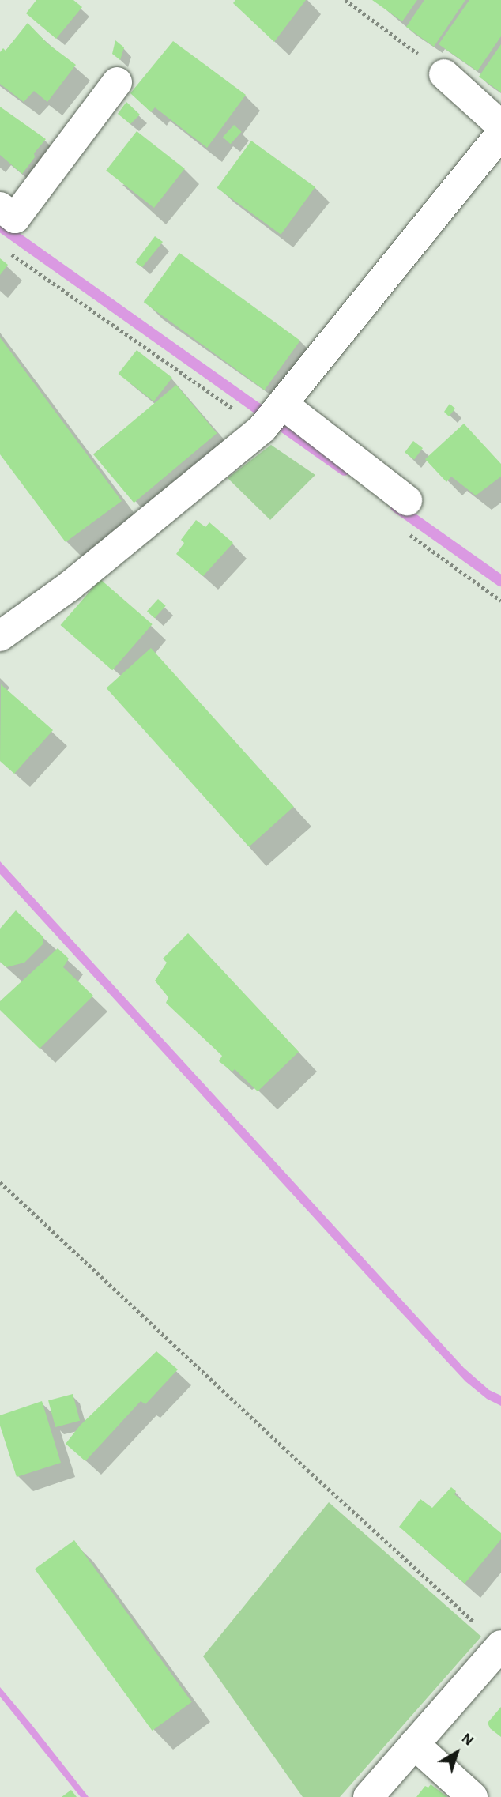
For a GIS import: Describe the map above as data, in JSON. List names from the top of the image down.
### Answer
{
  "north": "top right"
}
